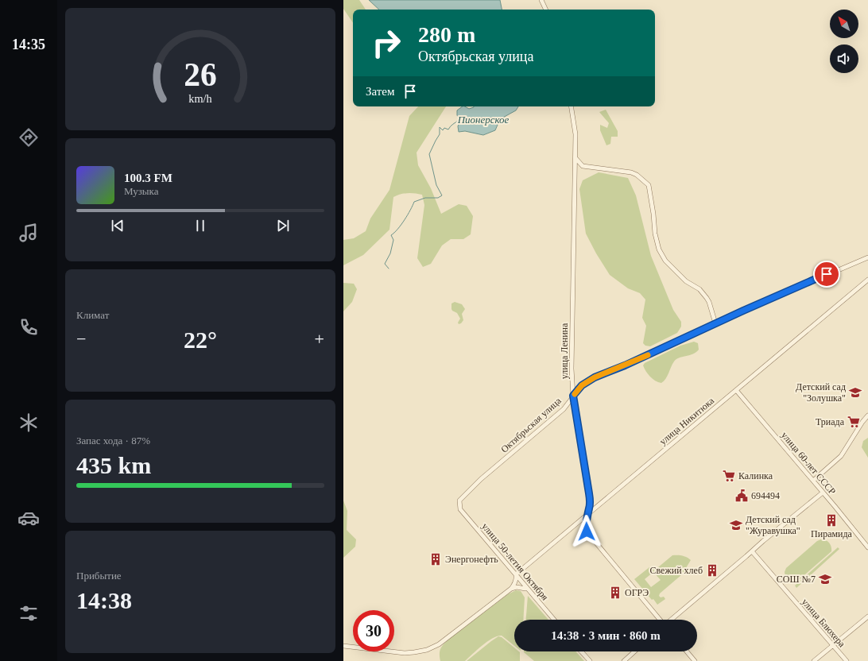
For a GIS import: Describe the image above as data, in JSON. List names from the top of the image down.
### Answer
{
  "streets": {
    "street": [
      "улица Ленина",
      "улица Никитюка",
      "Октябрьская улица",
      "улица 60-лет СССР",
      "улица 50-летия Октября",
      "улица Блюхера"
    ]
  },
  "crossings": [
    ["улица Ленина", "улица Никитюка"],
    ["улица Ленина", "Октябрьская улица"],
    ["улица Никитюка", "улица 60-лет СССР"],
    ["улица Никитюка", "улица 50-летия Октября"],
    ["Октябрьская улица", "улица 50-летия Октября"]
  ],
  "water": ["Пионерское"],
  "places": {
    "school or university": ["Детский сад \"Золушка\"", "Детский сад \"Журавушка\"", "СОШ №7"],
    "supermarket": ["Триада", "Калинка"],
    "public building": ["694494"],
    "building": [
      "Пирамида",
      "Энергонефть",
      "Свежий хлеб",
      "ОГРЭ"
    ]
  },
  "north": "top left",
  "page": {
    "tabs": "14:35",
    "turn": ["280 m", "Октябрьская улица"],
    "then": "Затем",
    "song": ["100.3 FM", "Музыка"],
    "tile": [
      "Климат",
      ["Запас хода · 87%", "435 km"],
      ["Прибытие", "14:38"]
    ],
    "heat": ["−", "22°", "+"],
    "limit": "30",
    "trip": "14:38 · 3 мин · 860 m",
    "gauge": ["26", "km/h"]
  }
}
